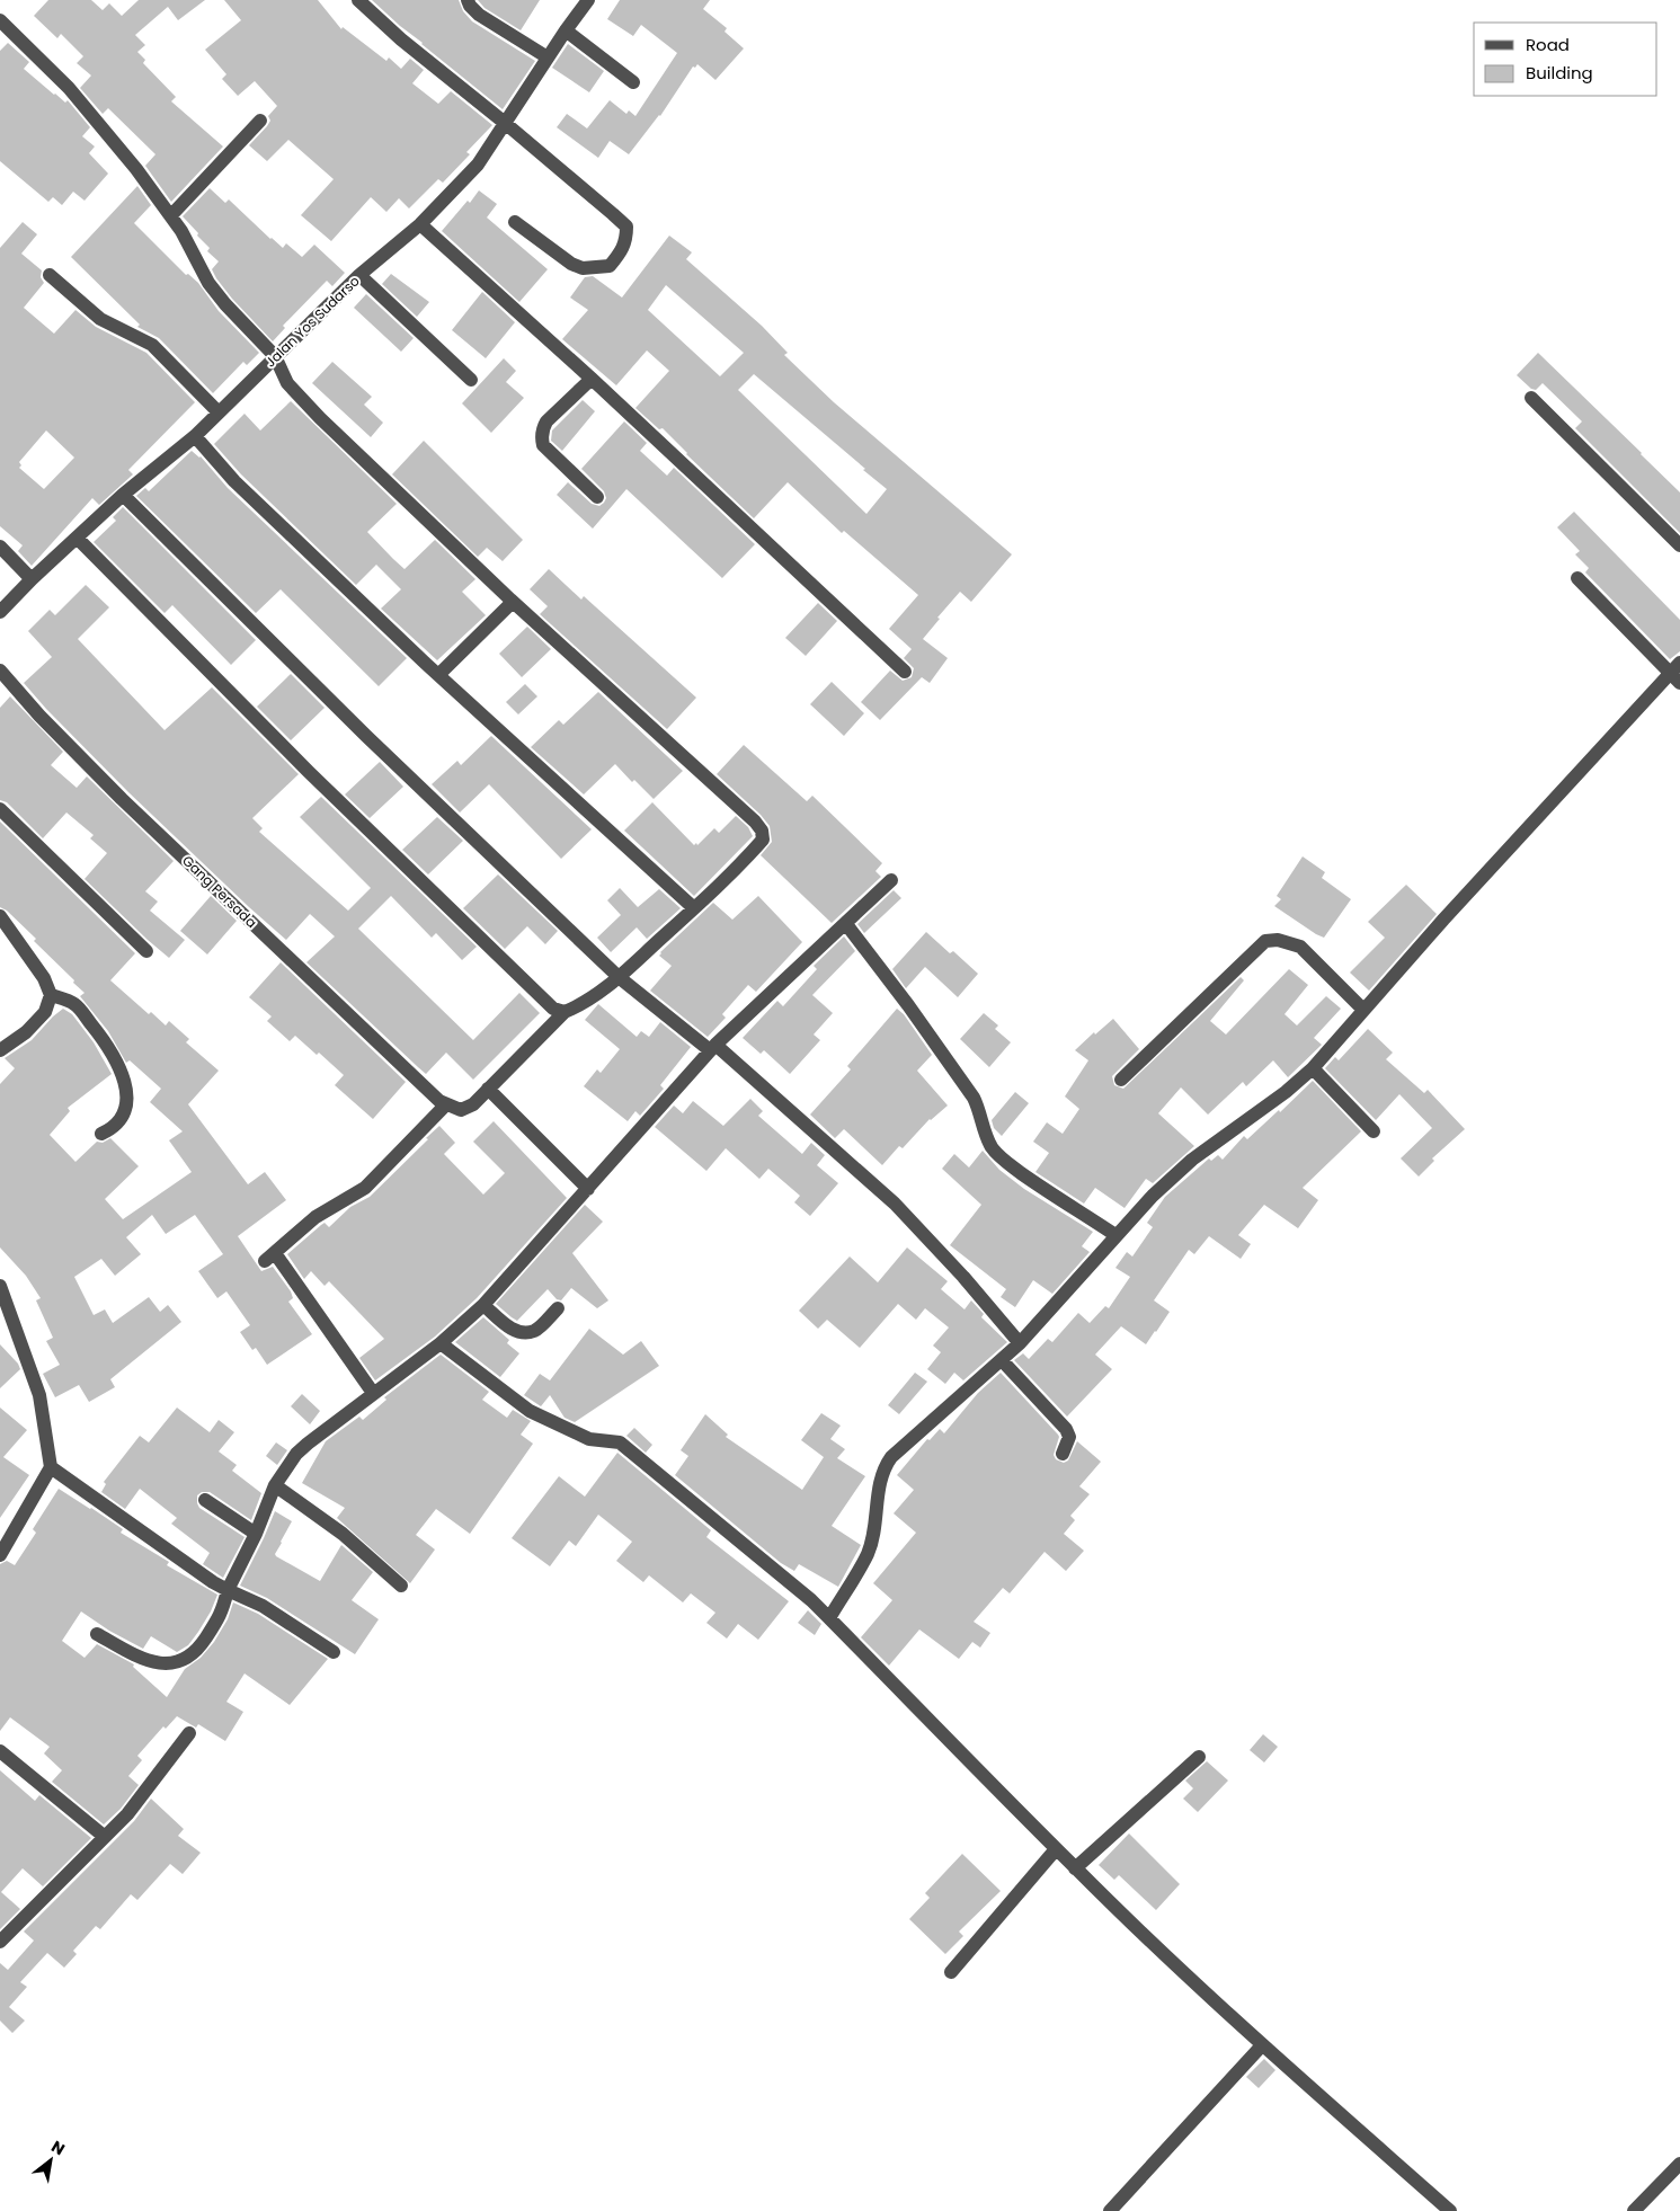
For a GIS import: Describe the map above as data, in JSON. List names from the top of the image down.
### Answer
{
  "streets": {
    "street": ["Jalan Yos Sudarso", "Gang Persada"]
  },
  "legend": ["Road", "Building"],
  "north": "top right"
}
